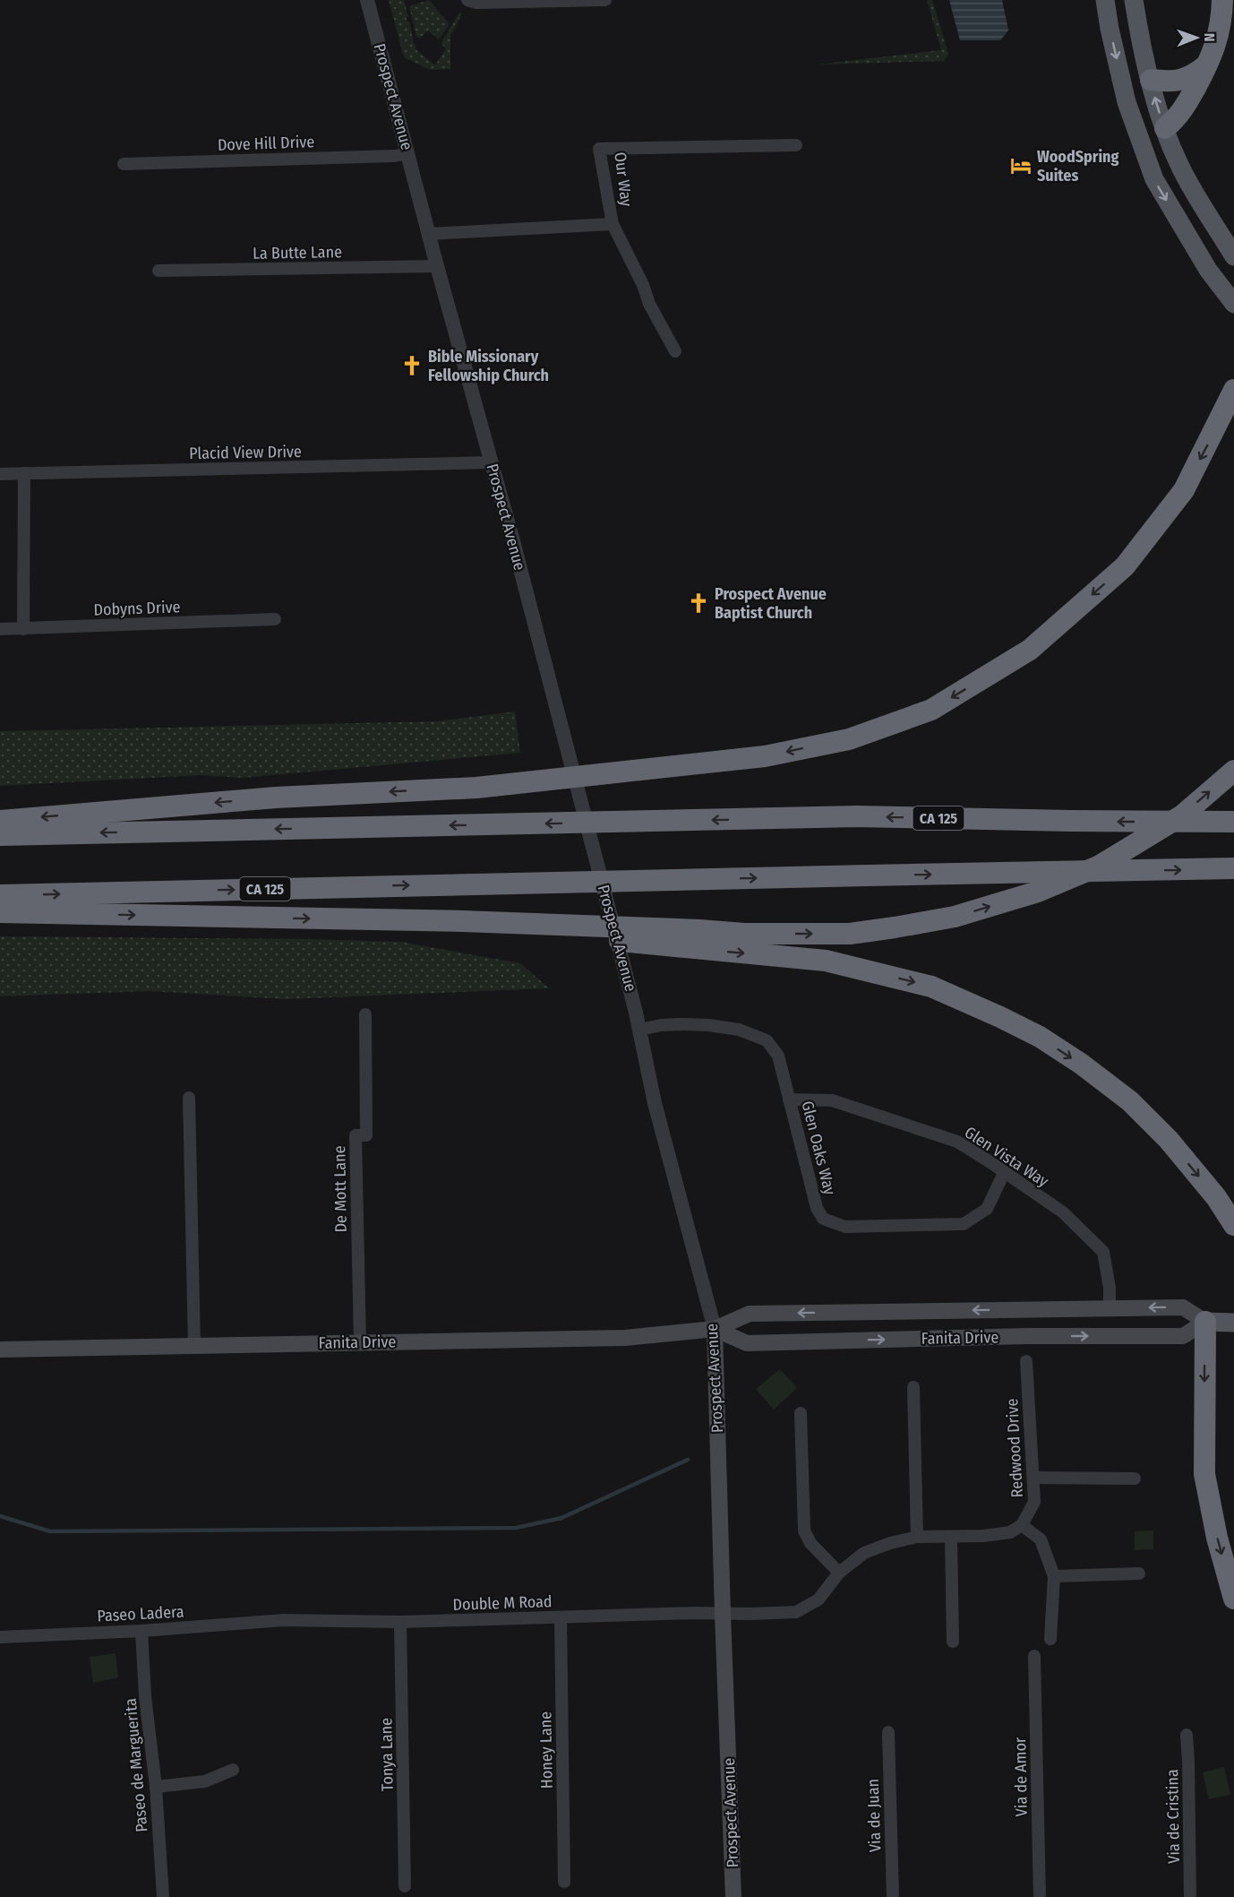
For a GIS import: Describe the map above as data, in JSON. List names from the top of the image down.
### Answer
{
  "streets": {
    "highway": ["CA 125"],
    "main road": ["Prospect Avenue", "Fanita Drive"],
    "street": [
      "Dove Hill Drive",
      "Our Way",
      "La Butte Lane",
      "Placid View Drive",
      "Dobyns Drive",
      "Glen Oaks Way",
      "Glen Vista Way",
      "De Mott Lane",
      "Redwood Drive",
      "Double M Road",
      "Paseo Ladera",
      "Honey Lane",
      "Tonya Lane",
      "Paseo de Marguerita",
      "Via de Amor",
      "Via de Juan",
      "Via de Cristina"
    ]
  },
  "crossings": [
    ["Prospect Avenue", "Dove Hill Drive"],
    ["Prospect Avenue", "Our Way"],
    ["Prospect Avenue", "La Butte Lane"],
    ["Prospect Avenue", "Placid View Drive"],
    ["Prospect Avenue", "Glen Oaks Way"],
    ["Prospect Avenue", "Fanita Drive"],
    ["Prospect Avenue", "Double M Road"],
    ["Glen Oaks Way", "Glen Vista Way"],
    ["Glen Vista Way", "Fanita Drive"],
    ["De Mott Lane", "Fanita Drive"],
    ["Double M Road", "Paseo Ladera"],
    ["Double M Road", "Honey Lane"],
    ["Double M Road", "Tonya Lane"],
    ["Paseo Ladera", "Paseo de Marguerita"]
  ],
  "places": {
    "hotel": ["WoodSpring Suites"],
    "church": ["Bible Missionary Fellowship Church", "Prospect Avenue Baptist Church"]
  },
  "north": "right"
}
